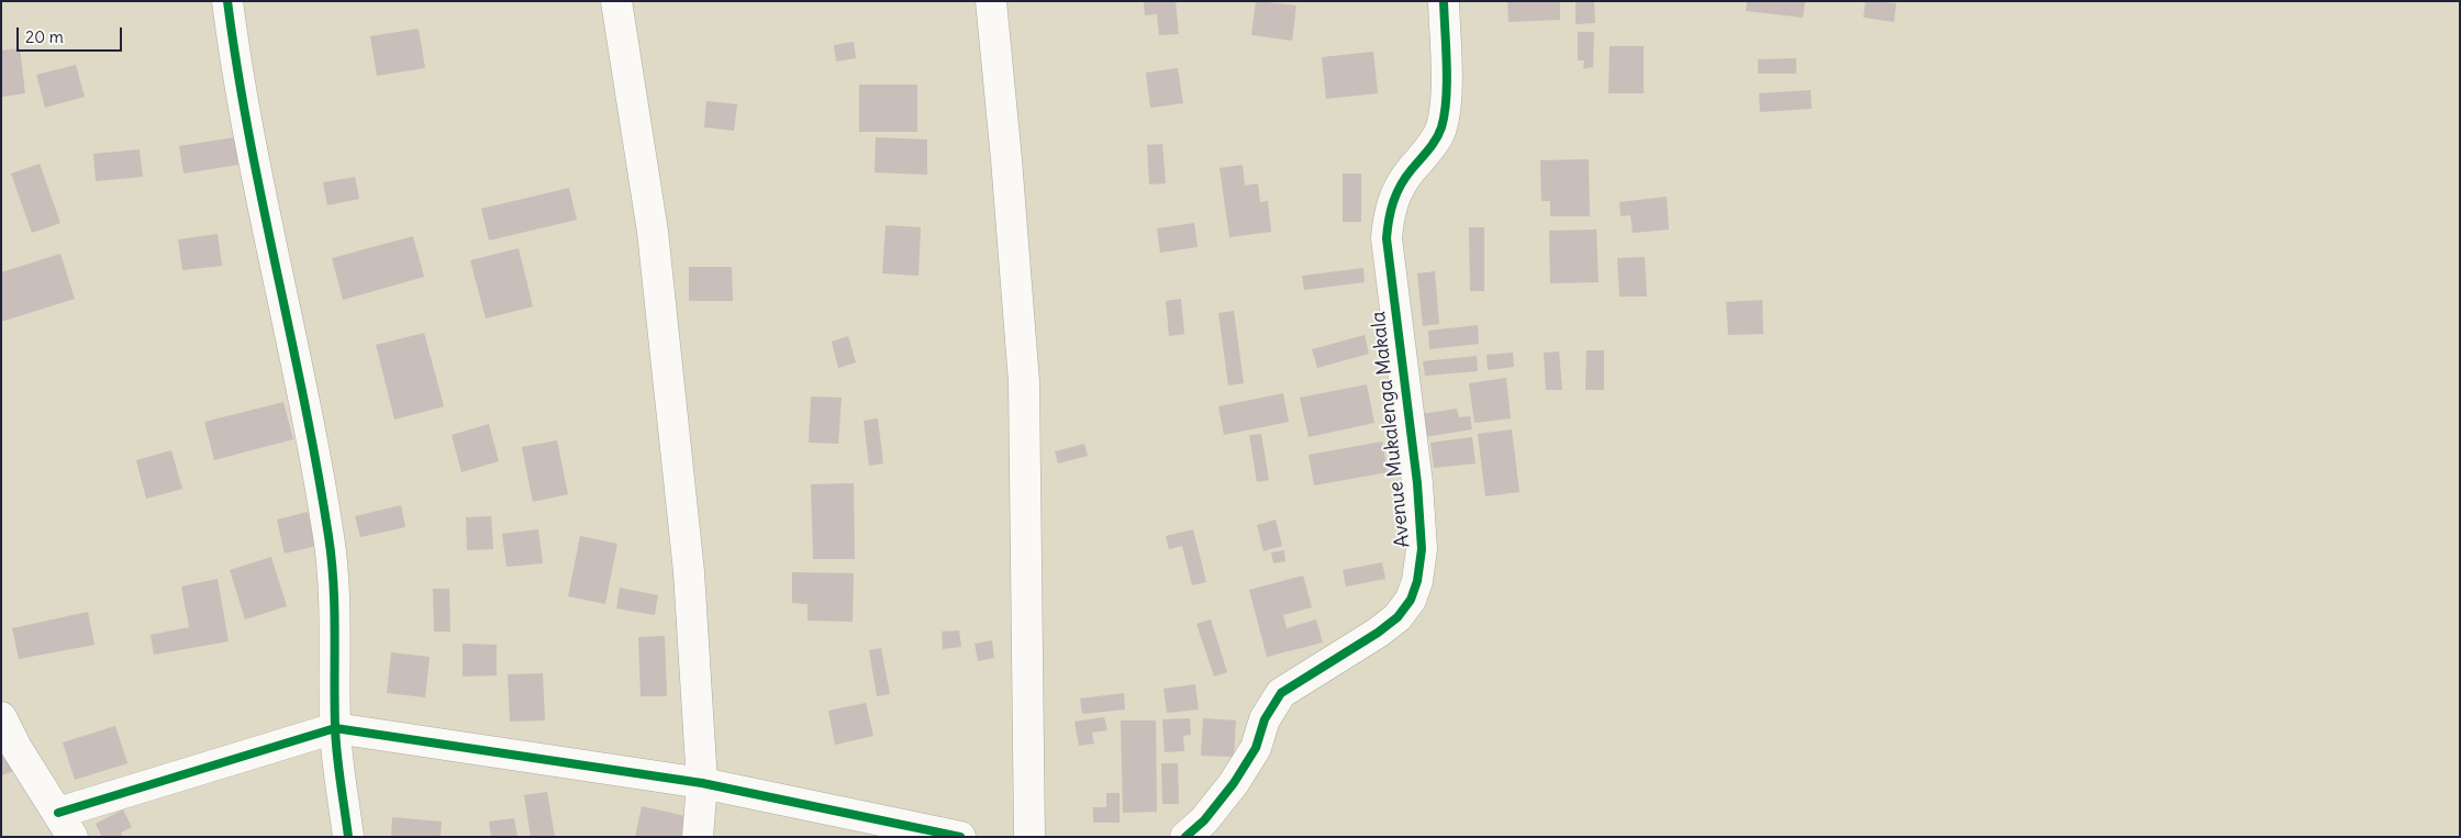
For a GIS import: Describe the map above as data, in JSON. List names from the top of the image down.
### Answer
{
  "streets": {
    "street": ["Avenue Mukalenga Makala"]
  },
  "scale_bar": "20 m"
}
